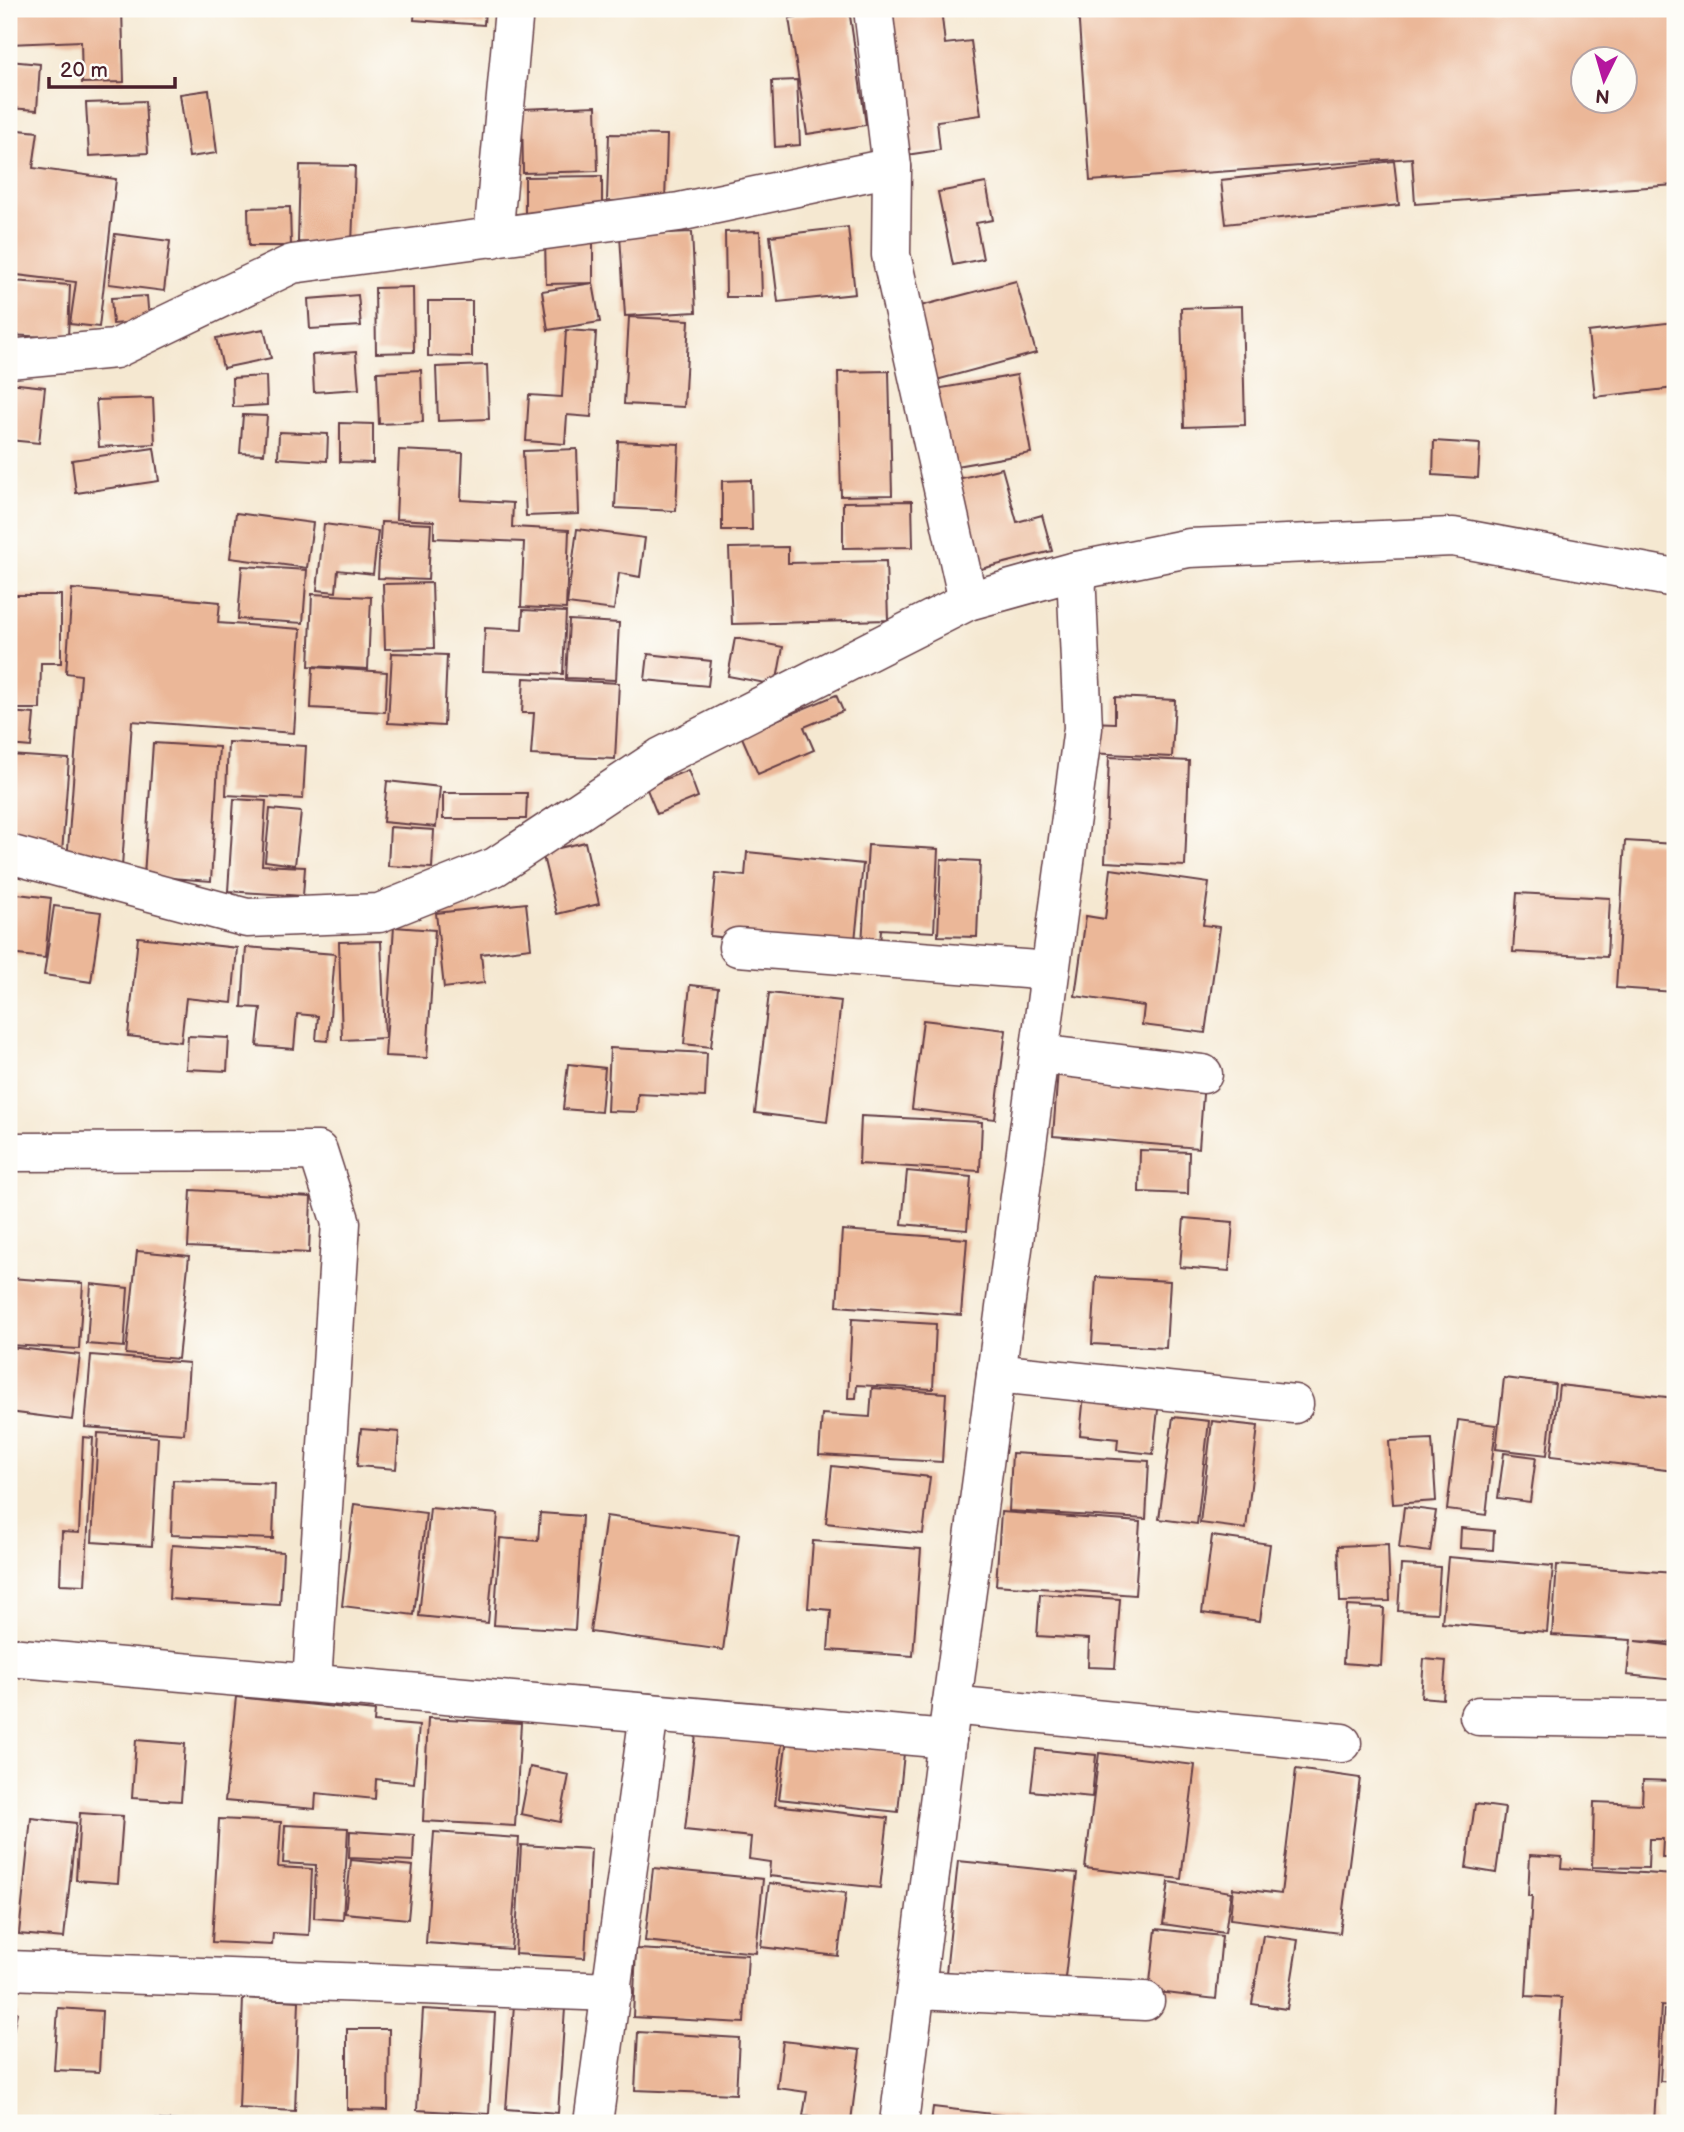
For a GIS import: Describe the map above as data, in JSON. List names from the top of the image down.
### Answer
{
  "scale_bar": "20 m",
  "north": "bottom"
}
